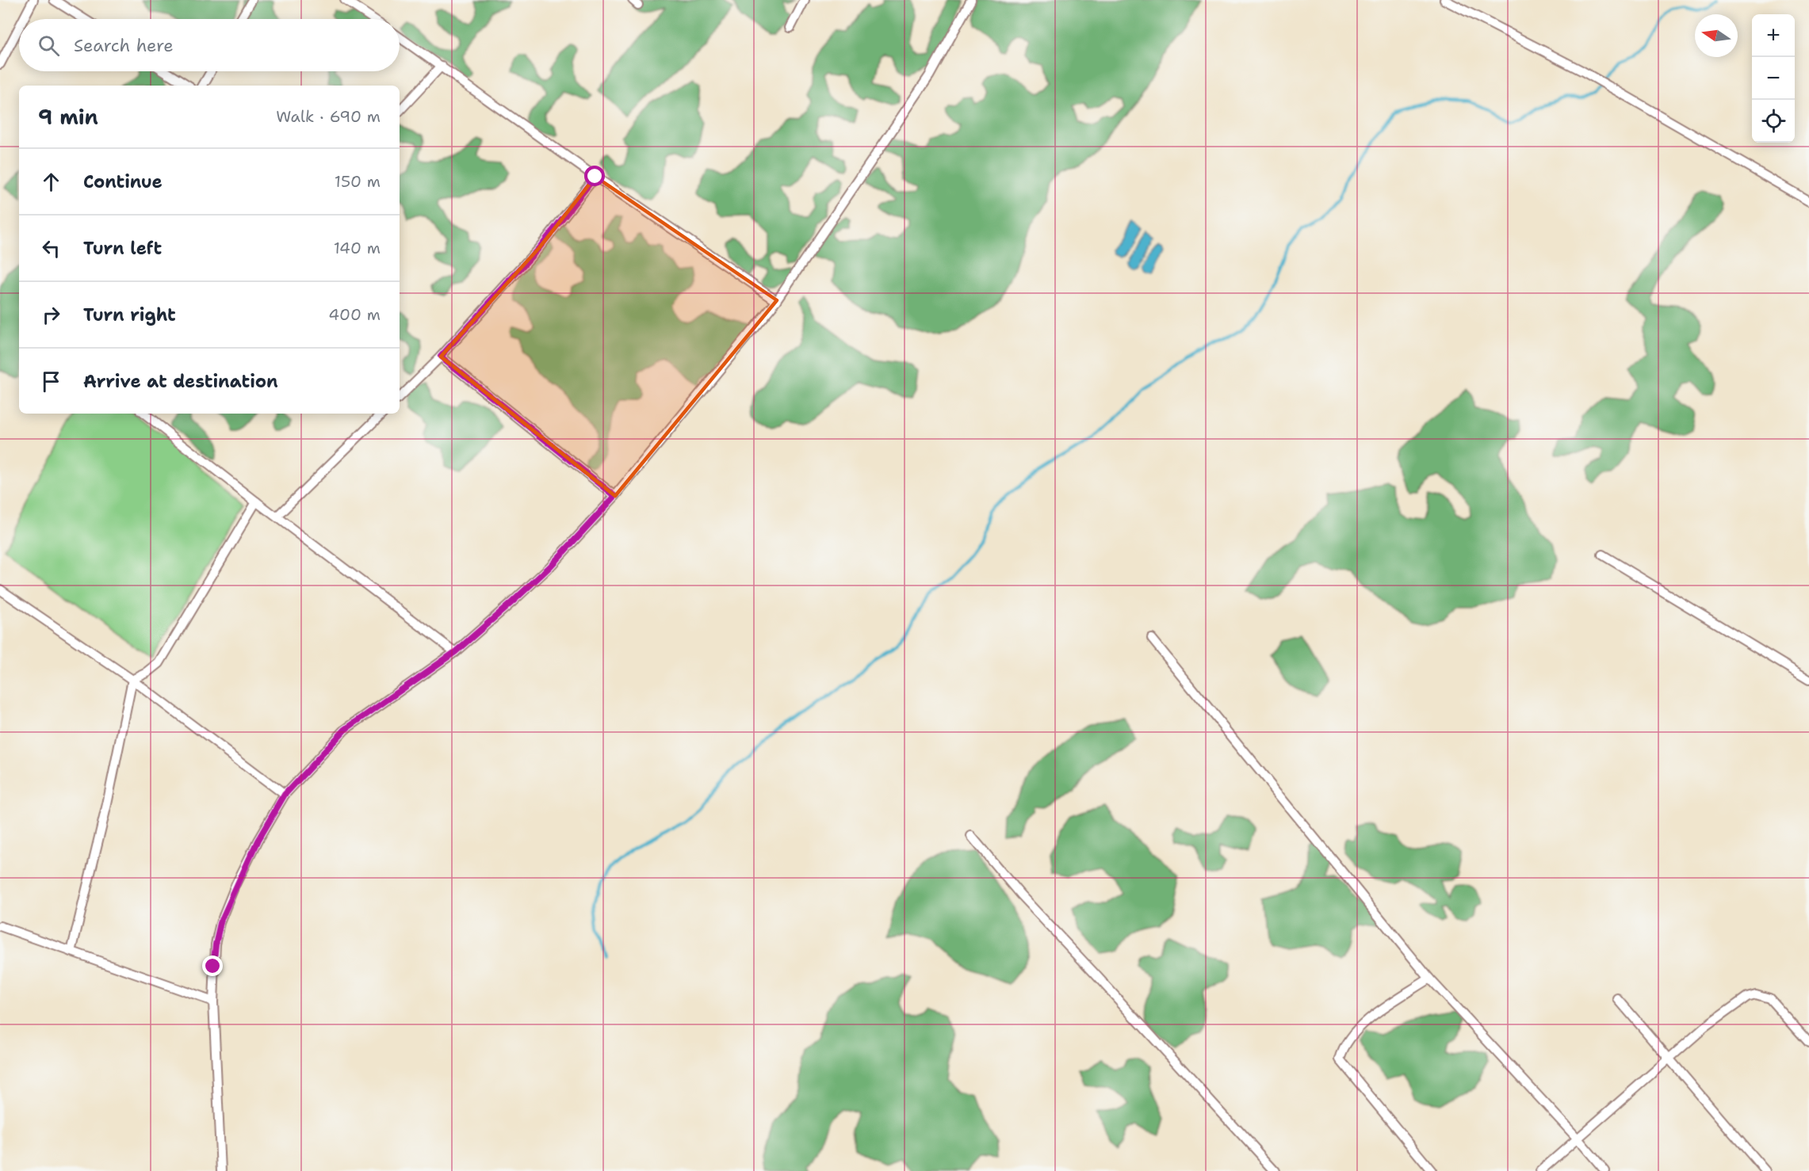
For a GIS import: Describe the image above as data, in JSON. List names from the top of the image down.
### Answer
{
  "north": "left",
  "page": {
    "map_buttons": ["+", "−"],
    "search": "Search here",
    "heading": ["9 min", "Walk · 690 m"],
    "list": [
      ["Continue", "150 m"],
      ["Turn left", "140 m"],
      ["Turn right", "400 m"],
      "Arrive at destination"
    ]
  }
}
